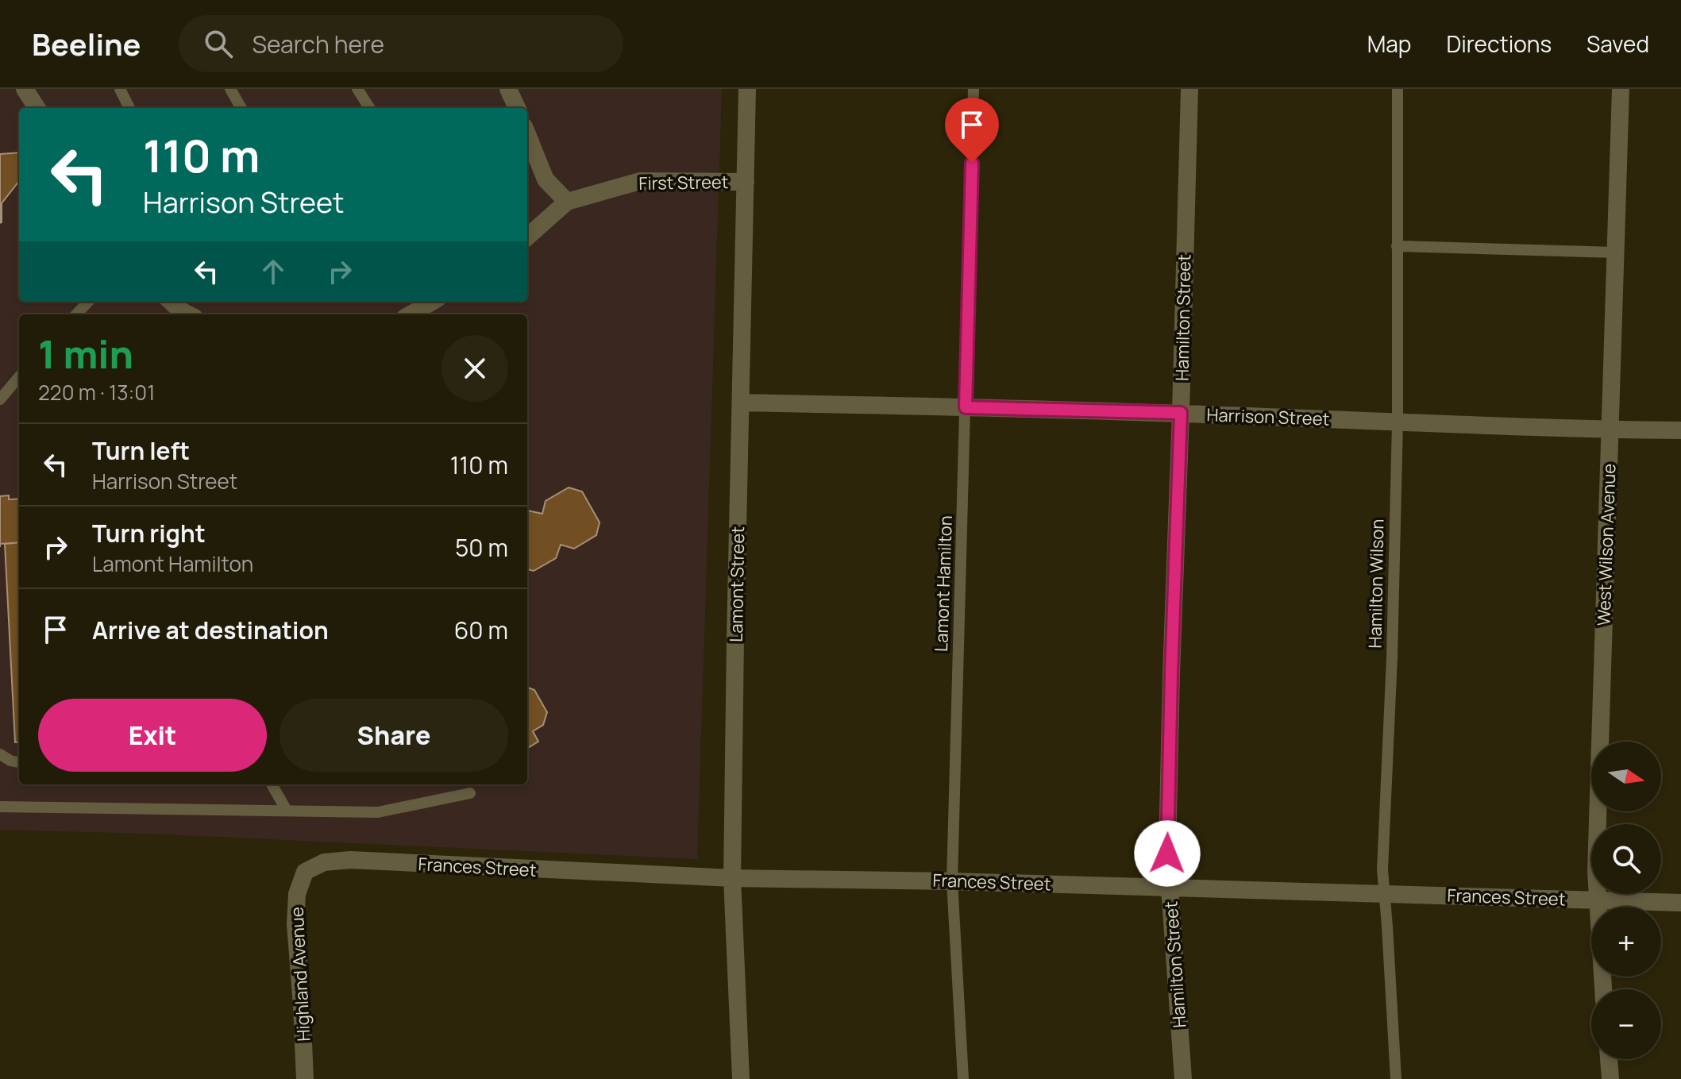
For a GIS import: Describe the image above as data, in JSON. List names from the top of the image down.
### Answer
{
  "streets": {
    "street": [
      "First Street",
      "Hamilton Street",
      "Harrison Street",
      "West Wilson Avenue",
      "Lamont Street",
      "Frances Street",
      "Highland Avenue"
    ],
    "lane": ["Lamont Hamilton", "Hamilton Wilson"]
  },
  "crossings": [
    ["First Street", "Lamont Street"],
    ["Hamilton Street", "Harrison Street"],
    ["Hamilton Street", "Frances Street"],
    ["Harrison Street", "West Wilson Avenue"],
    ["Harrison Street", "Lamont Hamilton"],
    ["Harrison Street", "Hamilton Wilson"],
    ["Harrison Street", "Lamont Street"],
    ["West Wilson Avenue", "Frances Street"],
    ["Lamont Hamilton", "Frances Street"],
    ["Hamilton Wilson", "Frances Street"],
    ["Lamont Street", "Frances Street"],
    ["Frances Street", "Highland Avenue"]
  ],
  "north": "right",
  "page": {
    "header": "Beeline",
    "search": "Search here",
    "nav": ["Map", "Directions", "Saved"],
    "turn": ["110 m", "Harrison Street"],
    "heading": ["1 min", "220 m · 13:01"],
    "list": [
      {
        "name": "Turn left",
        "note": "Harrison Street",
        "value": "110 m"
      },
      {
        "name": "Turn right",
        "note": "Lamont Hamilton",
        "value": "50 m"
      },
      {
        "name": "Arrive at destination",
        "value": "60 m"
      }
    ],
    "buttons": ["Exit", "Share"],
    "map_buttons": ["+", "−"]
  }
}
